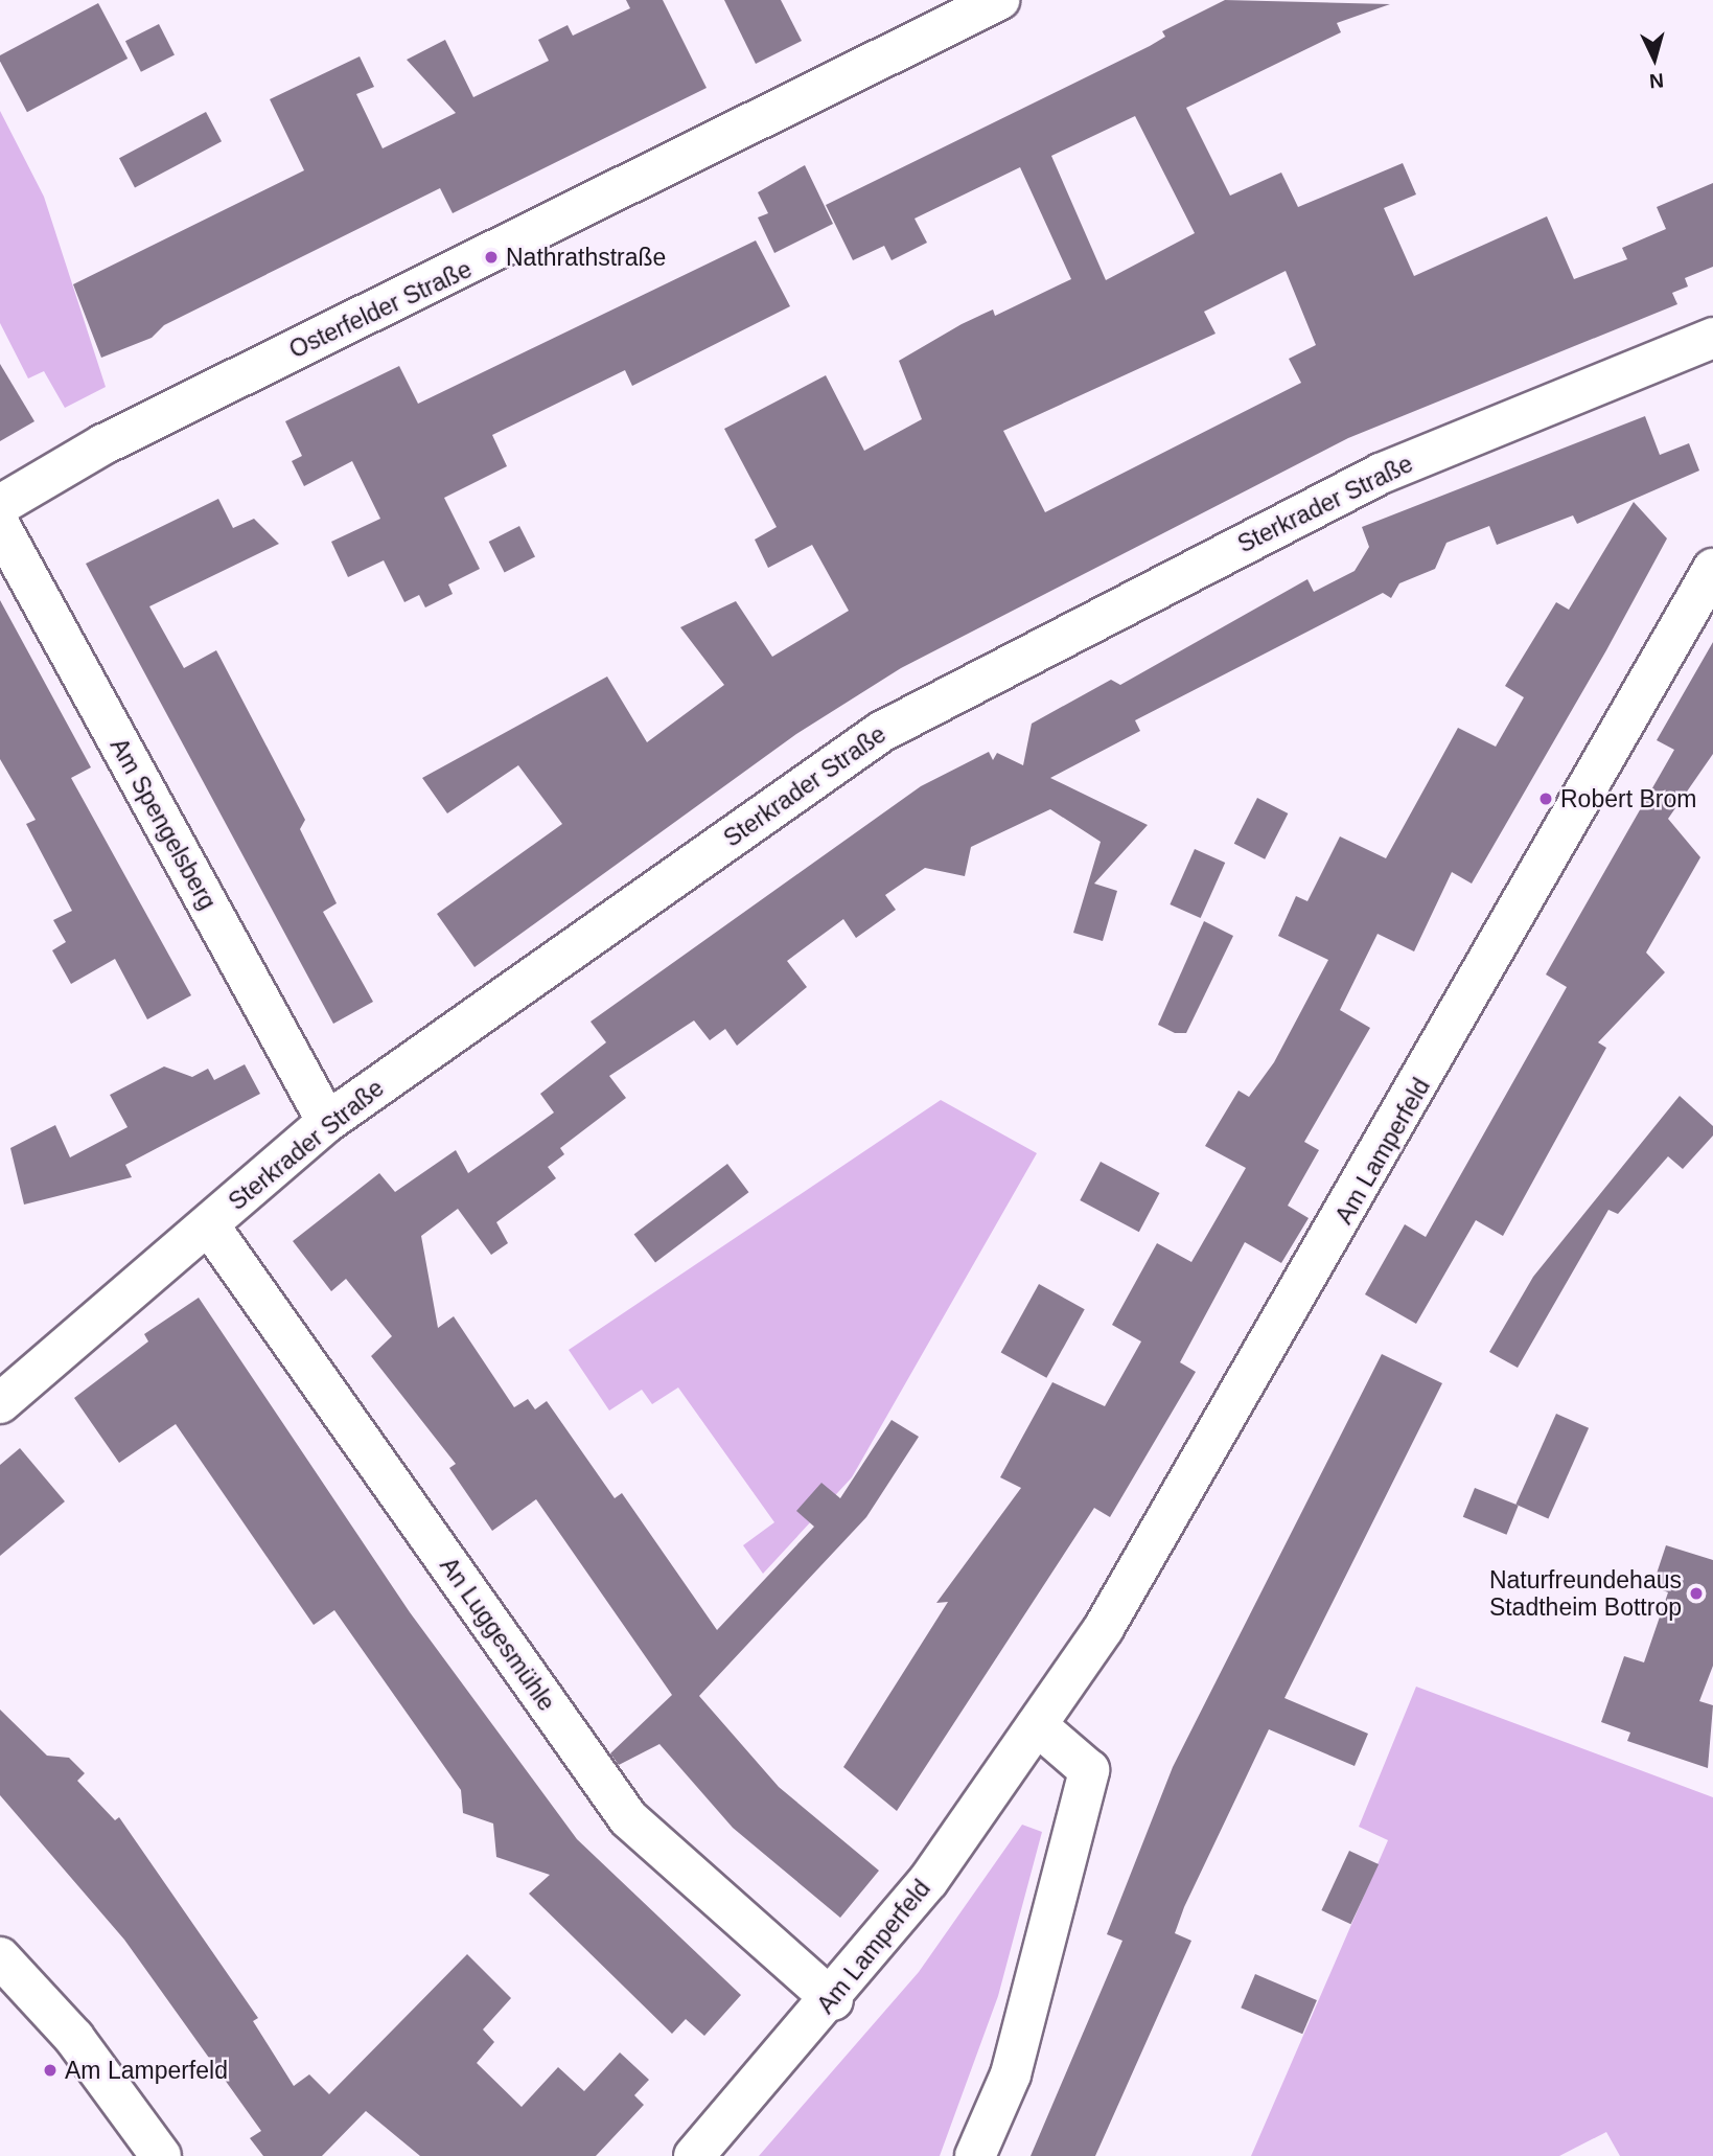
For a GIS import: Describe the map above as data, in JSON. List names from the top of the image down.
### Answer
{
  "streets": {
    "street": [
      "Osterfelder Straße",
      "Sterkrader Straße",
      "Am Spengelsberg",
      "Am Lamperfeld",
      "An Luggesmühle"
    ]
  },
  "crossings": [
    ["Sterkrader Straße", "Am Spengelsberg"],
    ["Sterkrader Straße", "An Luggesmühle"],
    ["Am Lamperfeld", "An Luggesmühle"]
  ],
  "places": [
    "Nathrathstraße",
    "Robert Brom",
    "Naturfreundehaus Stadtheim Bottrop",
    "Am Lamperfeld"
  ],
  "north": "bottom"
}
